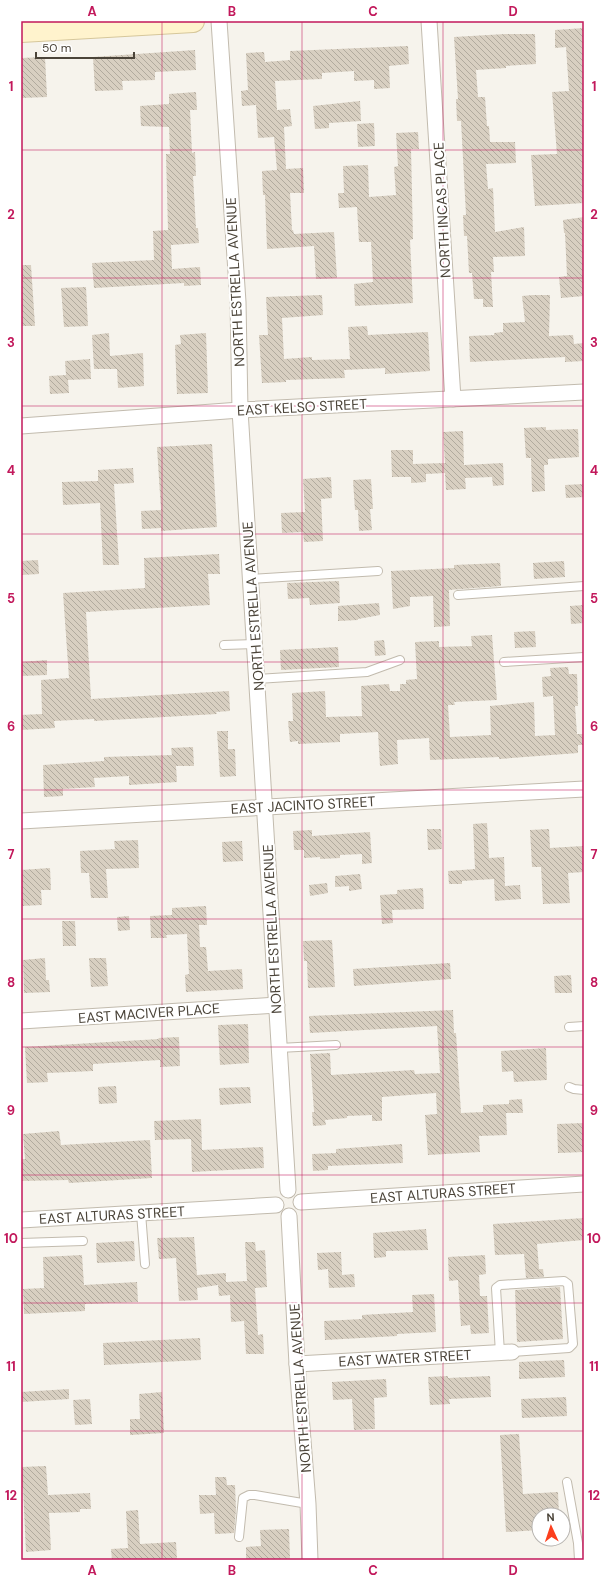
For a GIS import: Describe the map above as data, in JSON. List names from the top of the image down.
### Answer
{
  "streets": {
    "street": [
      "NORTH INCAS PLACE",
      "NORTH ESTRELLA AVENUE",
      "EAST KELSO STREET",
      "EAST JACINTO STREET",
      "EAST MACIVER PLACE",
      "EAST ALTURAS STREET",
      "EAST WATER STREET"
    ]
  },
  "crossings": [
    ["NORTH INCAS PLACE", "EAST KELSO STREET"],
    ["NORTH ESTRELLA AVENUE", "EAST KELSO STREET"],
    ["NORTH ESTRELLA AVENUE", "EAST JACINTO STREET"],
    ["NORTH ESTRELLA AVENUE", "EAST MACIVER PLACE"],
    ["NORTH ESTRELLA AVENUE", "EAST ALTURAS STREET"],
    ["NORTH ESTRELLA AVENUE", "EAST WATER STREET"]
  ],
  "scale_bar": "50 m",
  "north": "top",
  "grid": {
    "columns": [
      "A",
      "B",
      "C",
      "D"
    ],
    "rows": [
      "1",
      "2",
      "3",
      "4",
      "5",
      "6",
      "7",
      "8",
      "9",
      "10",
      "11",
      "12"
    ]
  }
}
